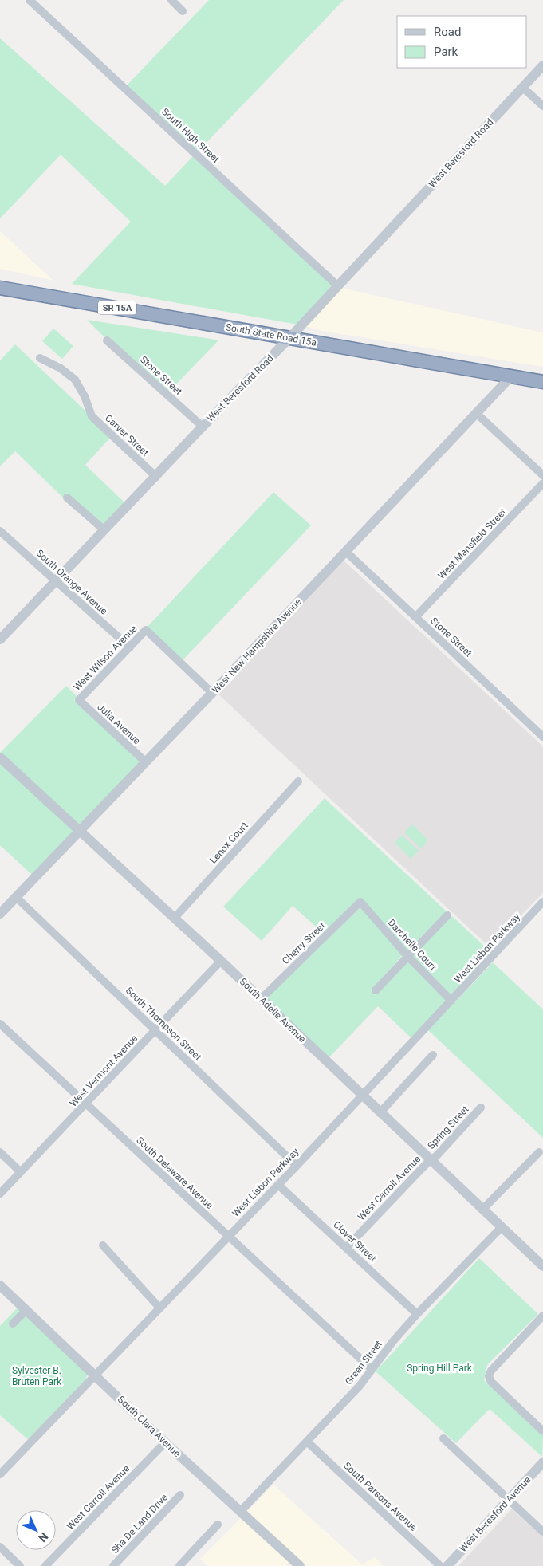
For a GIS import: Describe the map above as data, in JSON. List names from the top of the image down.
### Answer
{
  "streets": {
    "highway": ["SR 15A", "South State Road 15a"],
    "street": [
      "South High Street",
      "West Beresford Road",
      "Stone Street",
      "Carver Street",
      "West Mansfield Street",
      "South Orange Avenue",
      "West New Hampshire Avenue",
      "West Wilson Avenue",
      "Julia Avenue",
      "Lenox Court",
      "Cherry Street",
      "Darchelle Court",
      "West Lisbon Parkway",
      "South Adelle Avenue",
      "South Thompson Street",
      "West Vermont Avenue",
      "Spring Street",
      "South Delaware Avenue",
      "West Carroll Avenue",
      "Clover Street",
      "Green Street",
      "South Clara Avenue",
      "South Parsons Avenue",
      "West Beresford Avenue",
      "Sha De Land Drive"
    ]
  },
  "crossings": [
    ["South High Street", "West Beresford Road"],
    ["West Beresford Road", "South State Road 15a"],
    ["West Beresford Road", "Stone Street"],
    ["West Beresford Road", "Carver Street"],
    ["West Beresford Road", "South Orange Avenue"],
    ["South State Road 15a", "West New Hampshire Avenue"],
    ["Stone Street", "West Mansfield Street"],
    ["Stone Street", "West New Hampshire Avenue"],
    ["South Orange Avenue", "West Wilson Avenue"],
    ["West New Hampshire Avenue", "West Wilson Avenue"],
    ["West New Hampshire Avenue", "Julia Avenue"],
    ["West New Hampshire Avenue", "South Adelle Avenue"],
    ["West New Hampshire Avenue", "South Thompson Street"],
    ["West Wilson Avenue", "Julia Avenue"],
    ["Lenox Court", "South Adelle Avenue"],
    ["Cherry Street", "Darchelle Court"],
    ["Cherry Street", "South Adelle Avenue"],
    ["Darchelle Court", "West Lisbon Parkway"],
    ["West Lisbon Parkway", "South Adelle Avenue"],
    ["West Lisbon Parkway", "South Thompson Street"],
    ["West Lisbon Parkway", "South Delaware Avenue"],
    ["West Lisbon Parkway", "Clover Street"],
    ["West Lisbon Parkway", "South Clara Avenue"],
    ["South Adelle Avenue", "West Vermont Avenue"],
    ["South Adelle Avenue", "Spring Street"],
    ["South Adelle Avenue", "West Carroll Avenue"],
    ["South Adelle Avenue", "Green Street"],
    ["South Thompson Street", "West Vermont Avenue"],
    ["West Vermont Avenue", "South Delaware Avenue"],
    ["Spring Street", "West Carroll Avenue"],
    ["South Delaware Avenue", "Green Street"],
    ["West Carroll Avenue", "Clover Street"],
    ["West Carroll Avenue", "South Clara Avenue"],
    ["Clover Street", "Green Street"],
    ["Green Street", "South Clara Avenue"],
    ["Green Street", "South Parsons Avenue"]
  ],
  "parks": ["Spring Hill Park", "Sylvester B. Bruten Park"],
  "legend": ["Road", "Park"],
  "north": "bottom right"
}
